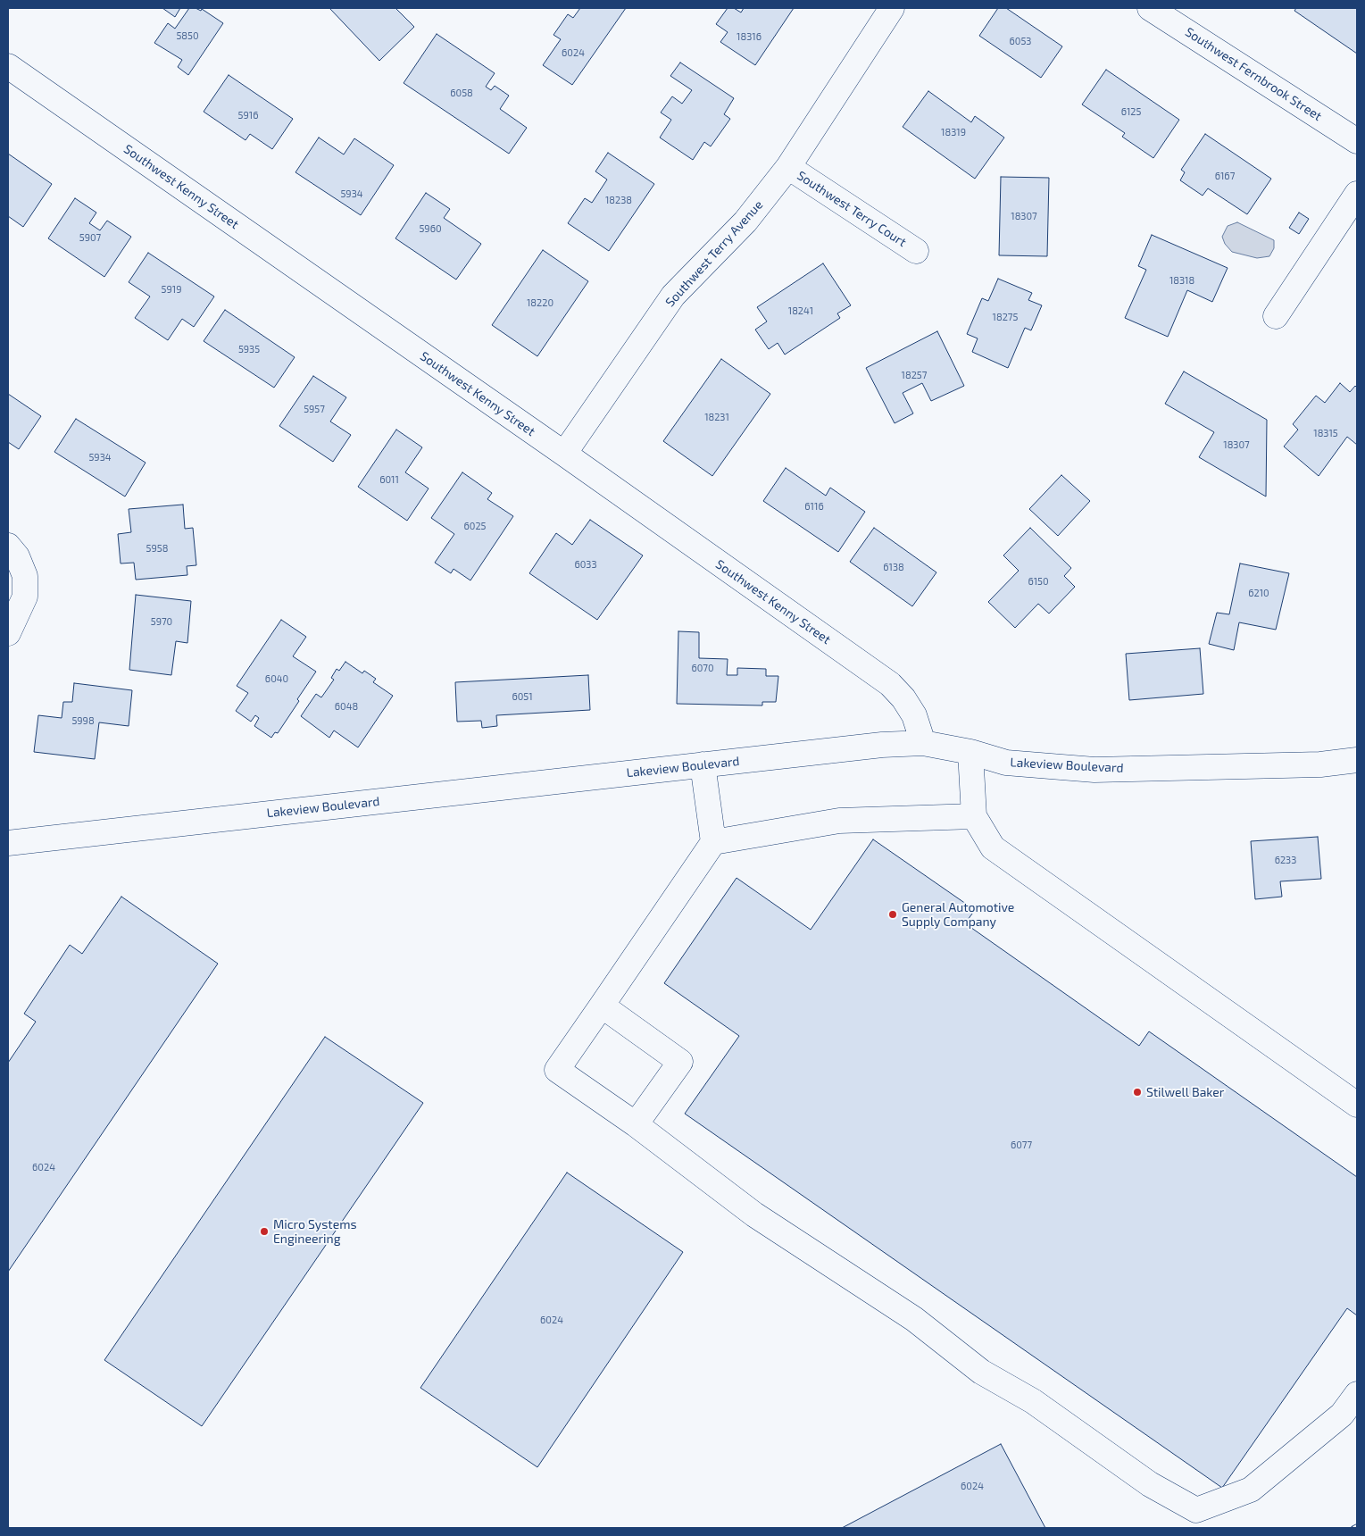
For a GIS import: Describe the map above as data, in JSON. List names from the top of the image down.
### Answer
{
  "streets": {
    "street": [
      "Southwest Fernbrook Street",
      "Southwest Kenny Street",
      "Southwest Terry Court",
      "Southwest Terry Avenue",
      "Lakeview Boulevard"
    ]
  },
  "crossings": [
    ["Southwest Kenny Street", "Southwest Terry Avenue"],
    ["Southwest Kenny Street", "Lakeview Boulevard"],
    ["Southwest Terry Court", "Southwest Terry Avenue"]
  ],
  "places": ["General Automotive Supply Company", "Stilwell Baker", "Micro Systems Engineering"],
  "house_numbers": [
    "5850",
    "18316",
    "6053",
    "6024",
    "6058",
    "6125",
    "5916",
    "18319",
    "6167",
    "5934",
    "18238",
    "18307",
    "5960",
    "5907",
    "18318",
    "5919",
    "18220",
    "18241",
    "18275",
    "5935",
    "18257",
    "5957",
    "18231",
    "18315",
    "18307",
    "5934",
    "6011",
    "6116",
    "6025",
    "5958",
    "6033",
    "6138",
    "6150",
    "6210",
    "5970",
    "6070",
    "6040",
    "6051",
    "6048",
    "5998",
    "6233",
    "6077",
    "6024",
    "6024",
    "6024"
  ]
}
